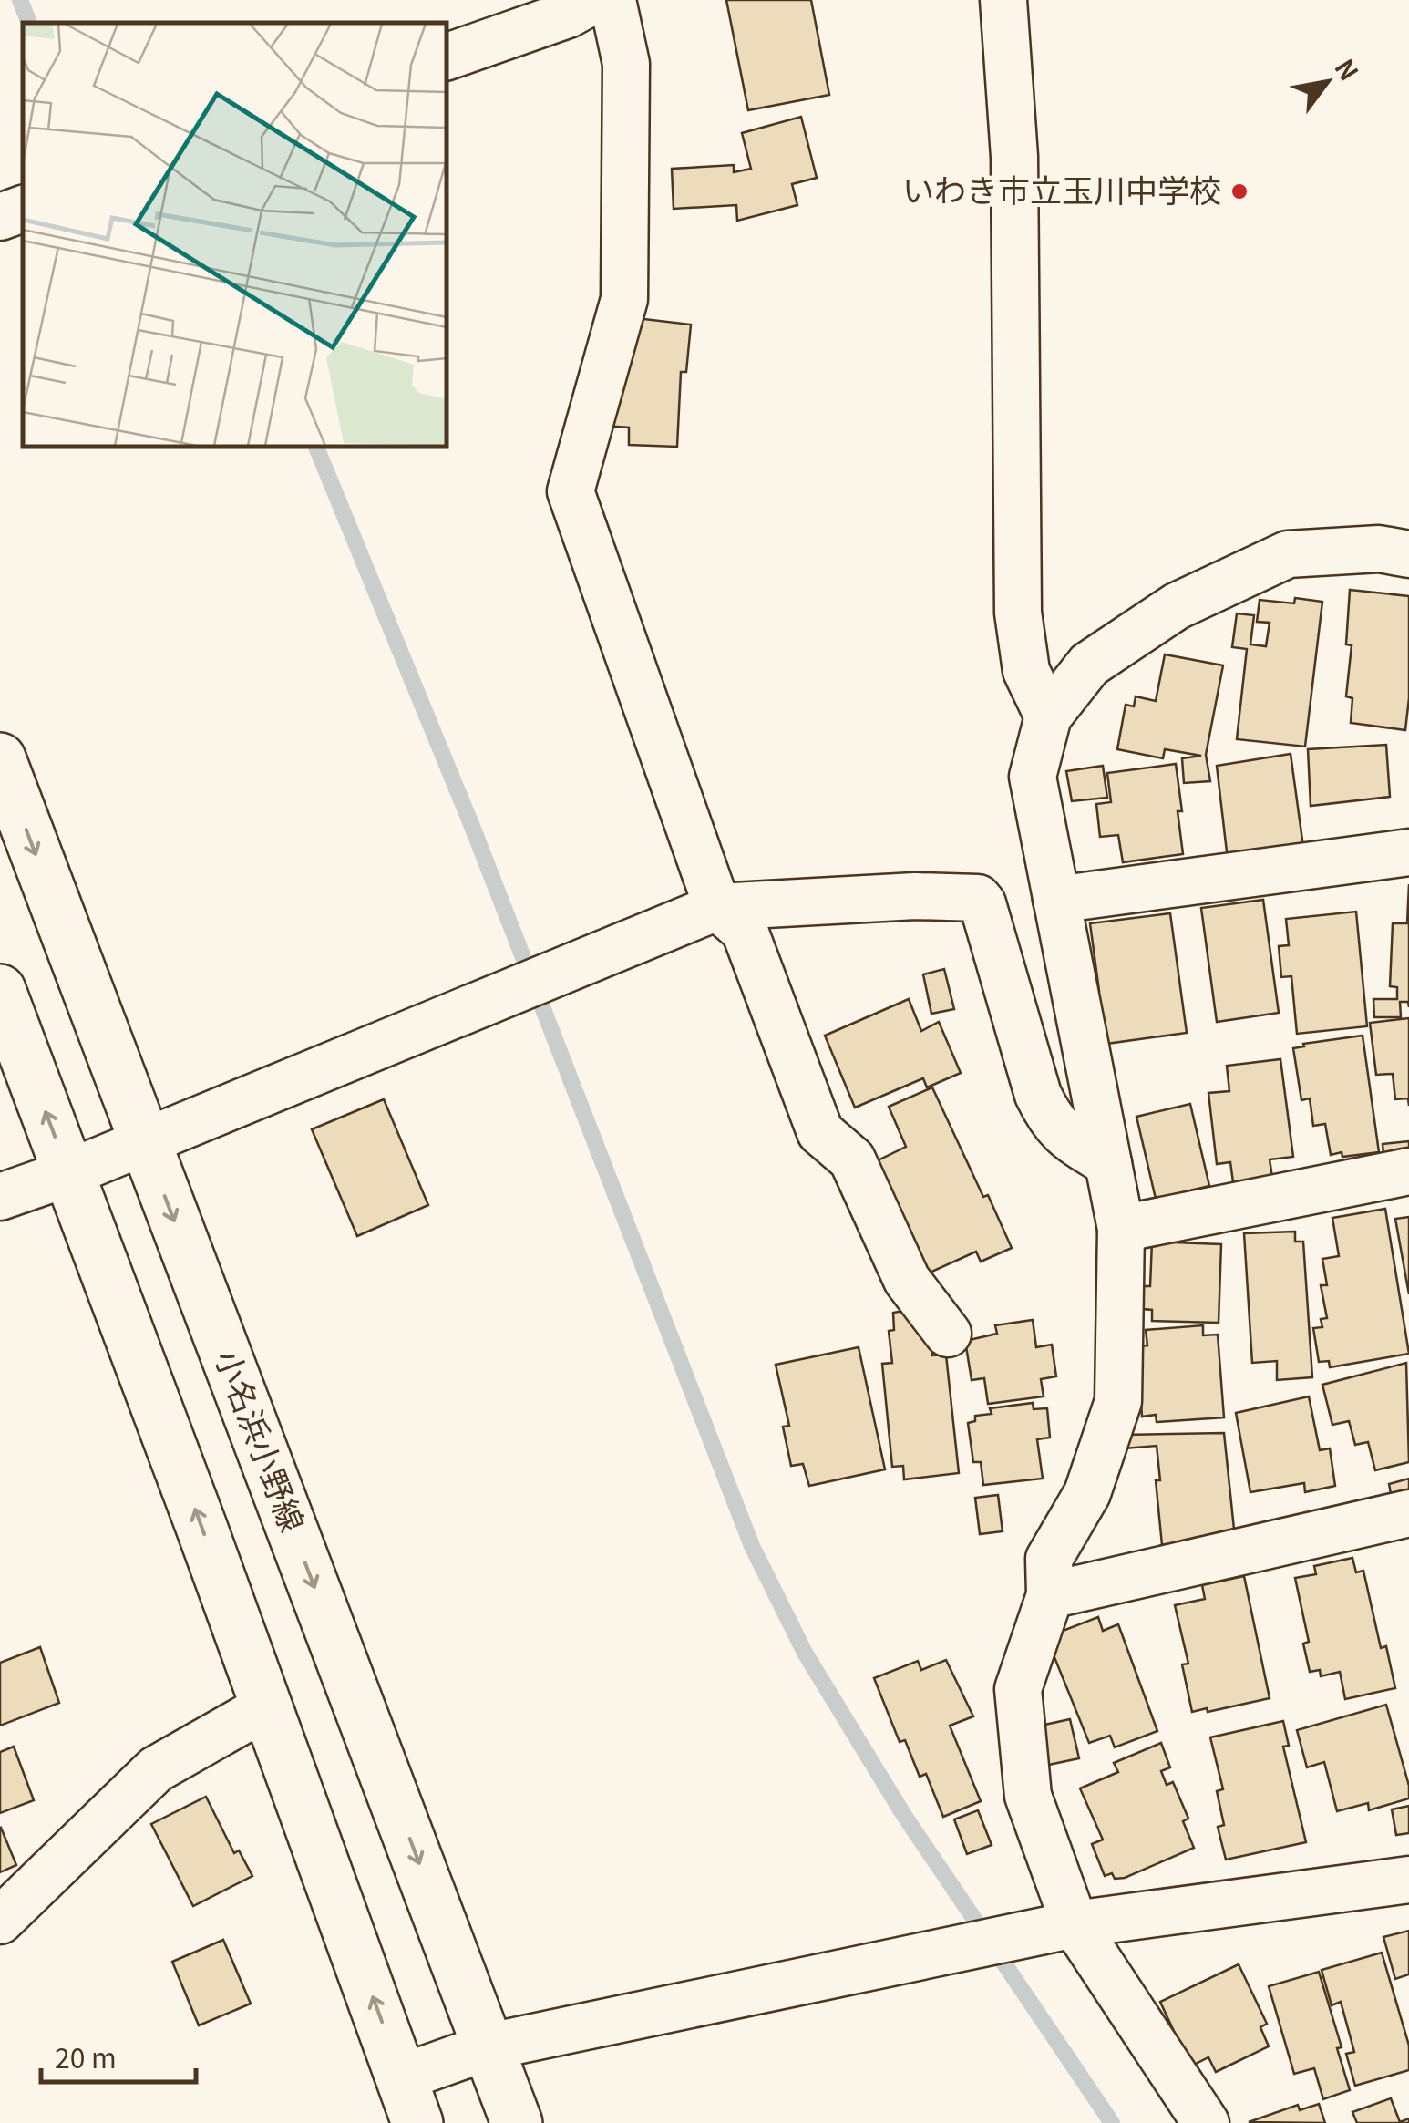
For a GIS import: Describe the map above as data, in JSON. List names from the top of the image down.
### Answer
{
  "streets": {
    "main road": ["小名浜小野線"]
  },
  "places": ["いわき市立玉川中学校"],
  "scale_bar": "20 m",
  "north": "top right"
}
